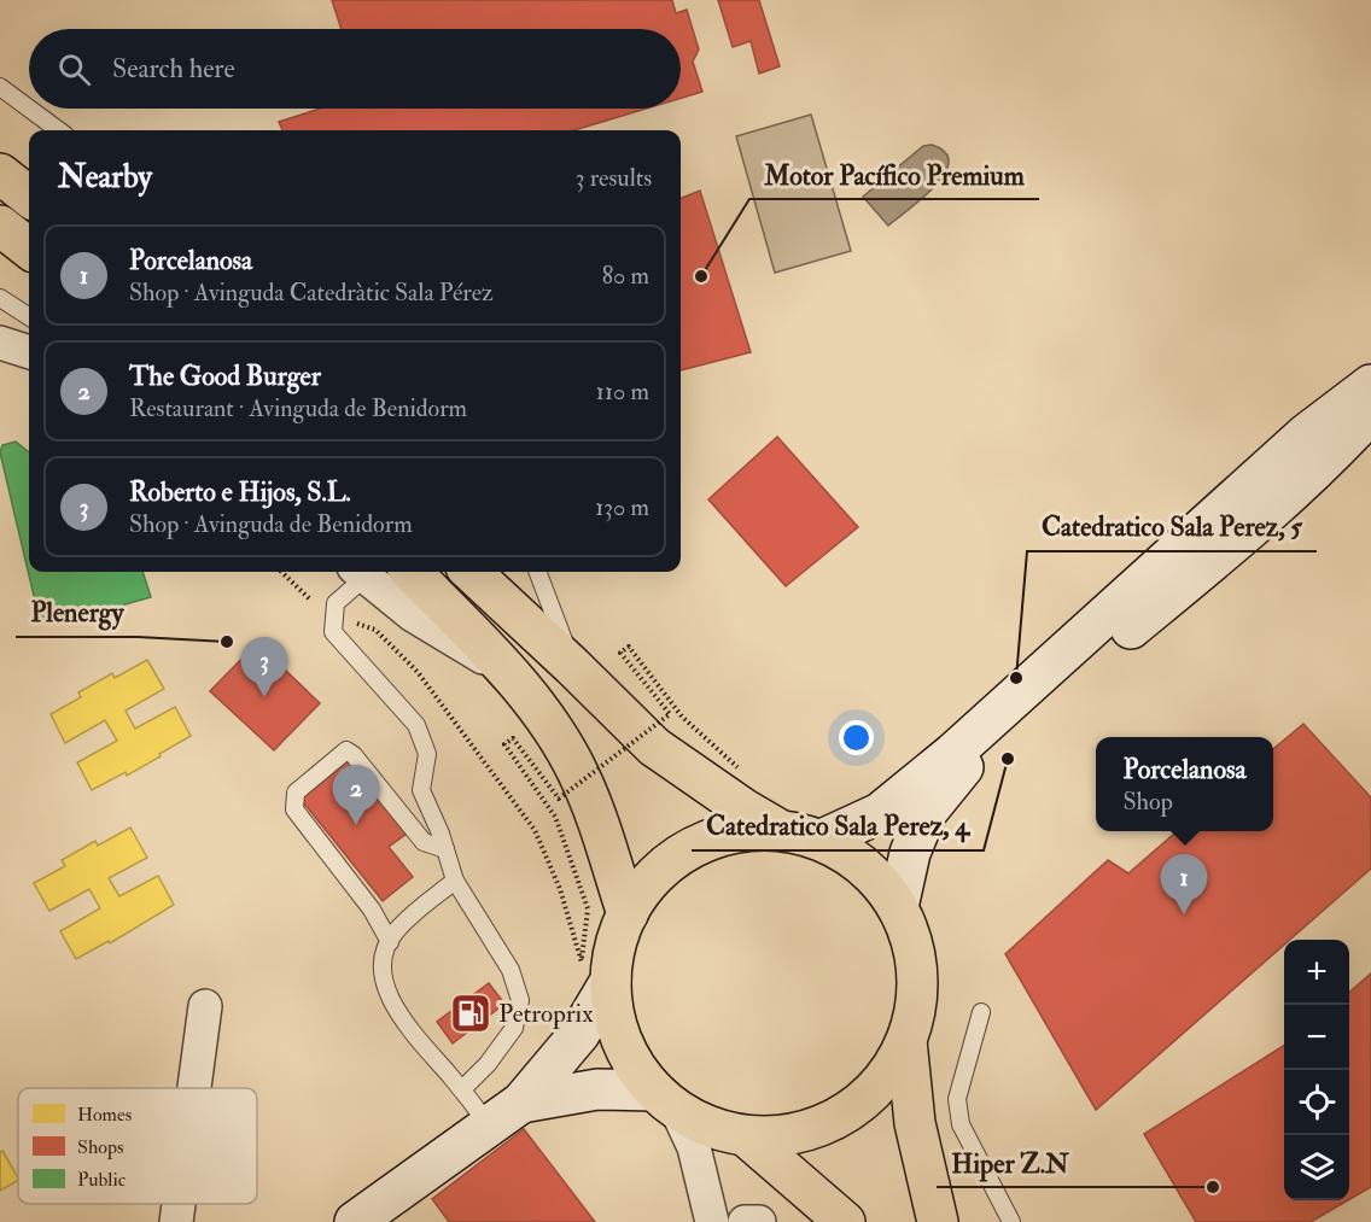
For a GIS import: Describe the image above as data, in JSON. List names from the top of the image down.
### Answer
{
  "places": {
    "other": [
      "Motor Pacífico Premium",
      "Plenergy",
      "Catedratico Sala Perez, 5",
      "Catedratico Sala Perez, 4",
      "Hiper Z.N"
    ],
    "fuel station": ["Petroprix"]
  },
  "legend": ["Homes", "Shops", "Public"],
  "page": {
    "search": "Search here",
    "heading": ["Nearby", "3 results"],
    "list": [
      {
        "mark": "1",
        "name": "Porcelanosa",
        "note": "Shop · Avinguda Catedràtic Sala Pérez",
        "value": "80 m"
      },
      {
        "mark": "2",
        "name": "The Good Burger",
        "note": "Restaurant · Avinguda de Benidorm",
        "value": "110 m"
      },
      {
        "mark": "3",
        "name": "Roberto e Hijos, S.L.",
        "note": "Shop · Avinguda de Benidorm",
        "value": "130 m"
      }
    ],
    "pins": ["3", "2", "1"],
    "popup": ["Porcelanosa", "Shop"],
    "map_buttons": ["+", "−"]
  }
}
